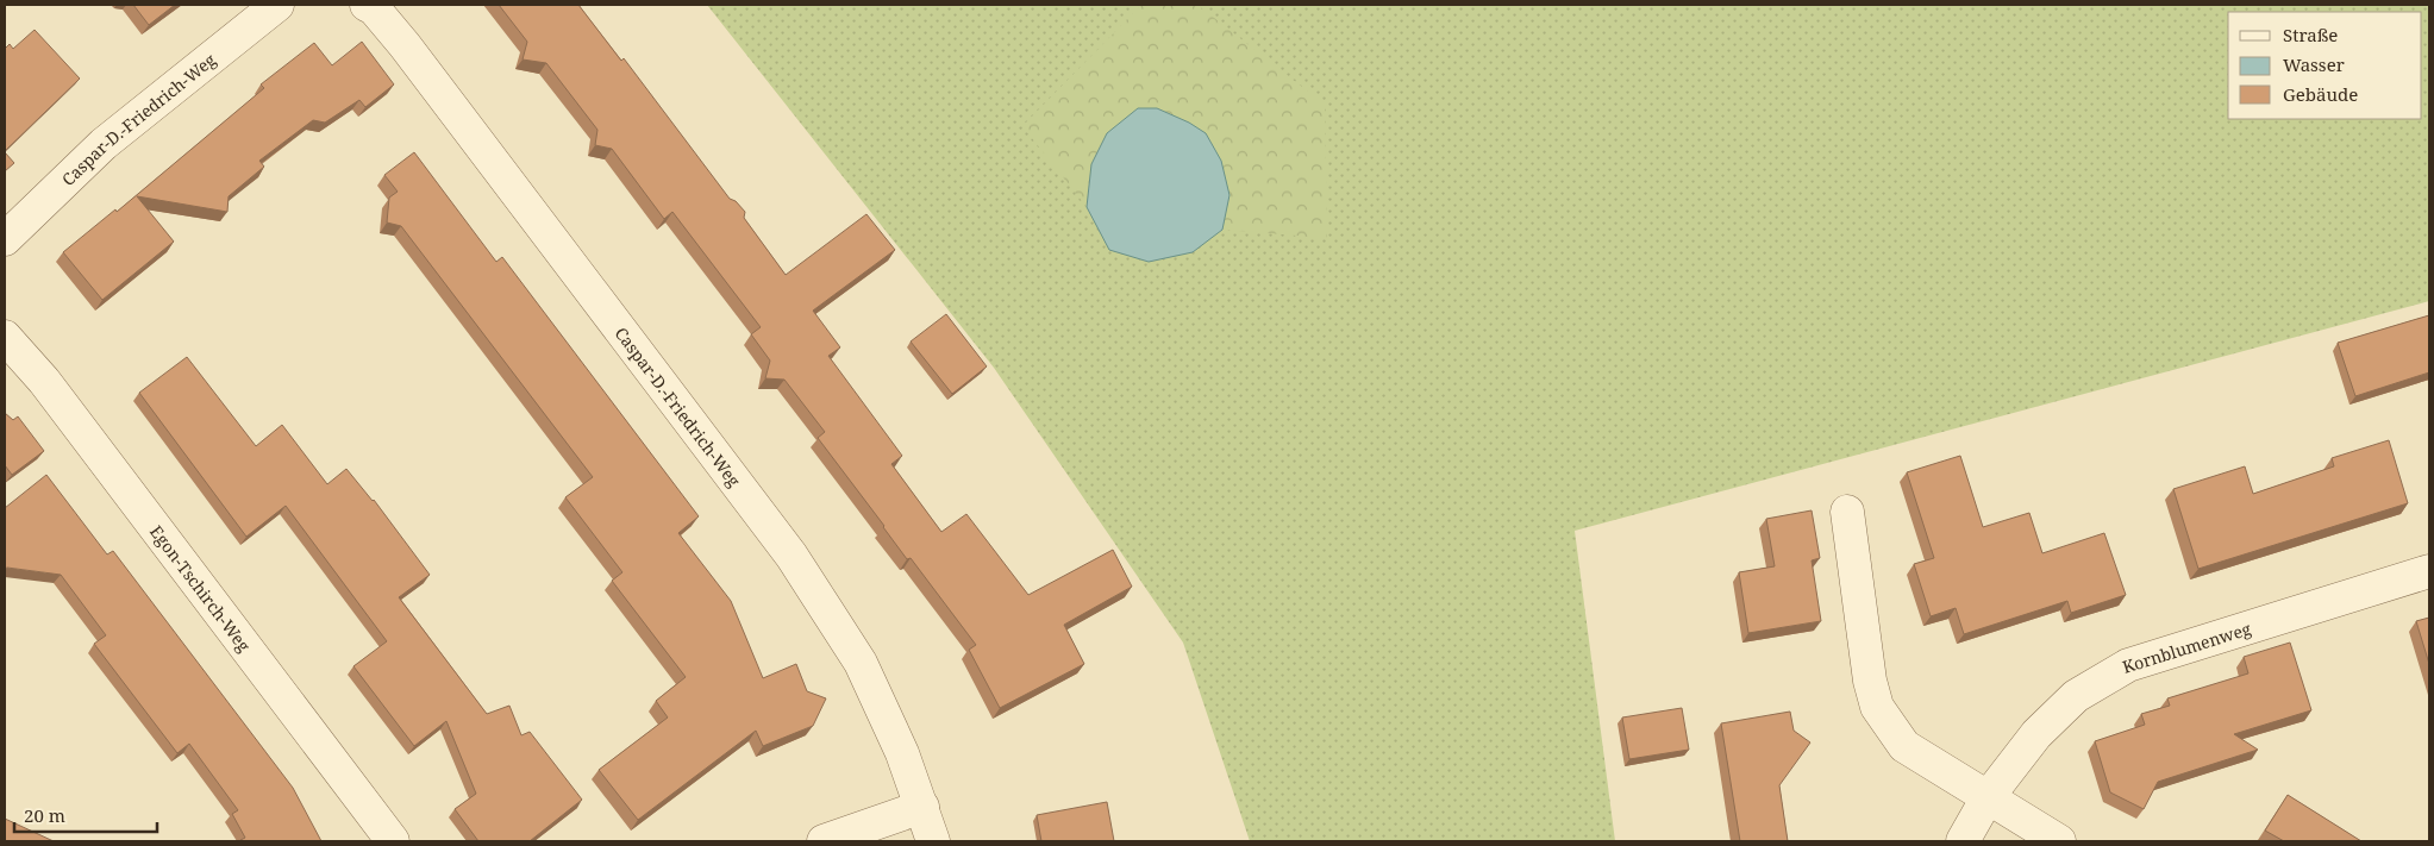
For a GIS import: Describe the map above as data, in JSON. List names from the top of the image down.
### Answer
{
  "streets": {
    "street": ["Caspar-D.-Friedrich-Weg", "Egon-Tschirch-Weg", "Kornblumenweg"]
  },
  "legend": ["Straße", "Wasser", "Gebäude"],
  "scale_bar": "20 m"
}
